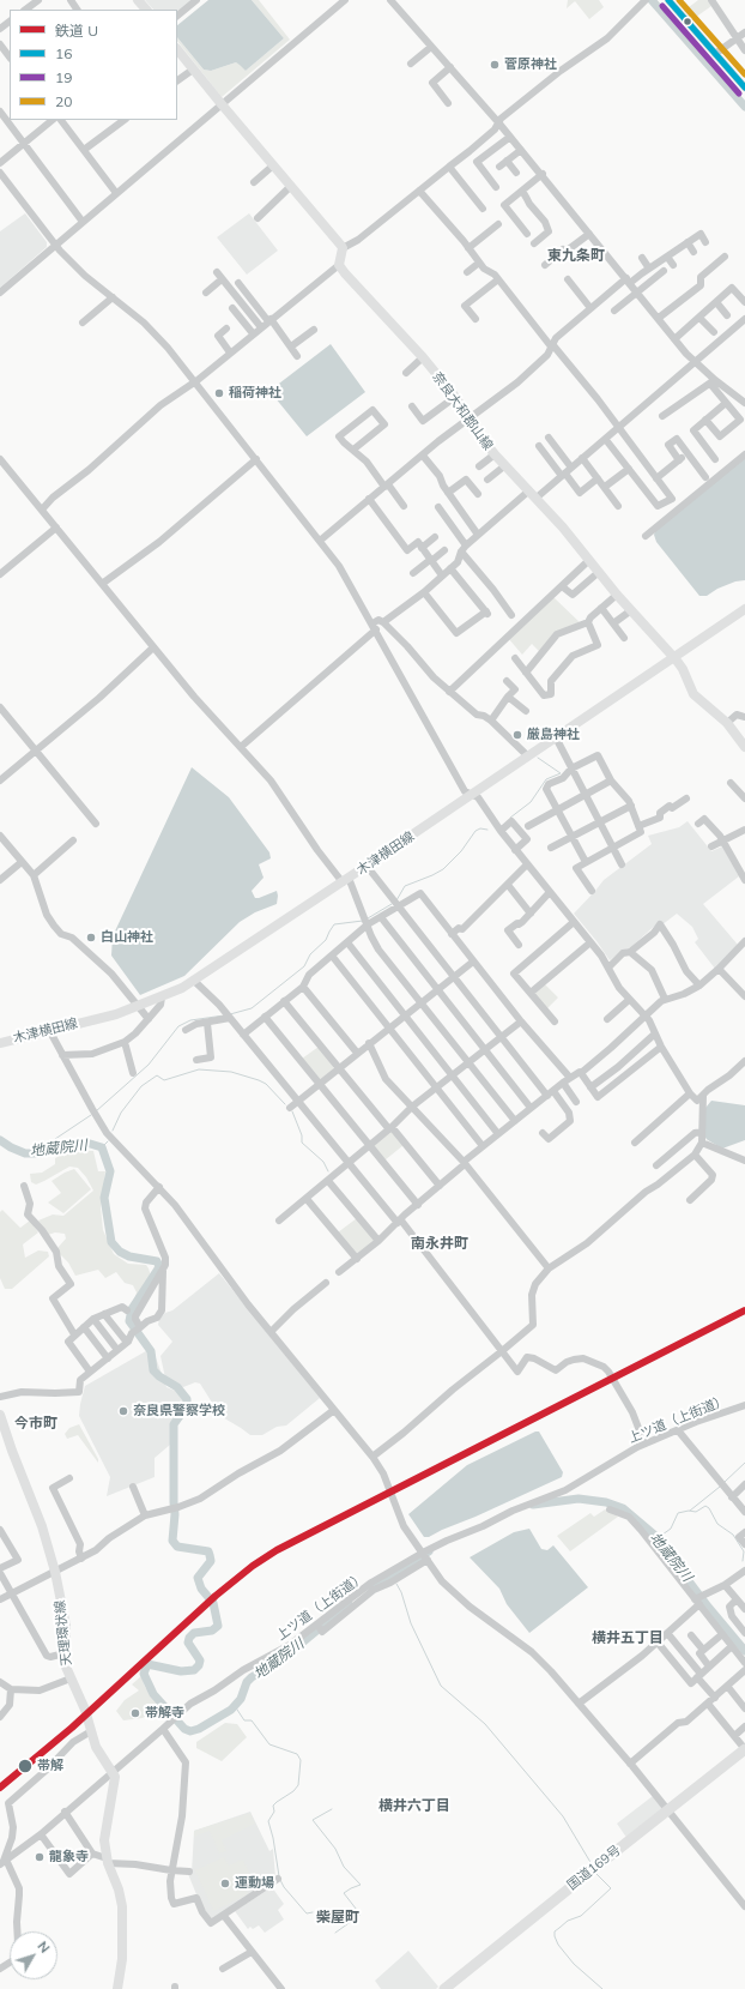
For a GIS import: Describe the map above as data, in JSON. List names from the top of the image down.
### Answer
{
  "streets": {
    "highway": ["国道169号"],
    "main road": ["奈良大和郡山線", "木津横田線", "天理環状線"],
    "street": ["上ツ道（上街道）"]
  },
  "crossings": [
    ["奈良大和郡山線", "木津横田線"],
    ["上ツ道（上街道）", "天理環状線"]
  ],
  "districts": [
    "東九条町",
    "南永井町",
    "今市町",
    "横井五丁目",
    "横井六丁目",
    "柴屋町"
  ],
  "water": ["地蔵院川"],
  "places": [
    "菅原神社",
    "稲荷神社",
    "厳島神社",
    "白山神社",
    "奈良県警察学校",
    "帯解寺",
    "帯解",
    "龍象寺",
    "運動場"
  ],
  "lines": [
    "transit line 16",
    "transit line 20",
    "transit line 19",
    "rail line U"
  ],
  "legend": [
    "鉄道 U",
    "16",
    "19",
    "20"
  ],
  "north": "top right"
}
